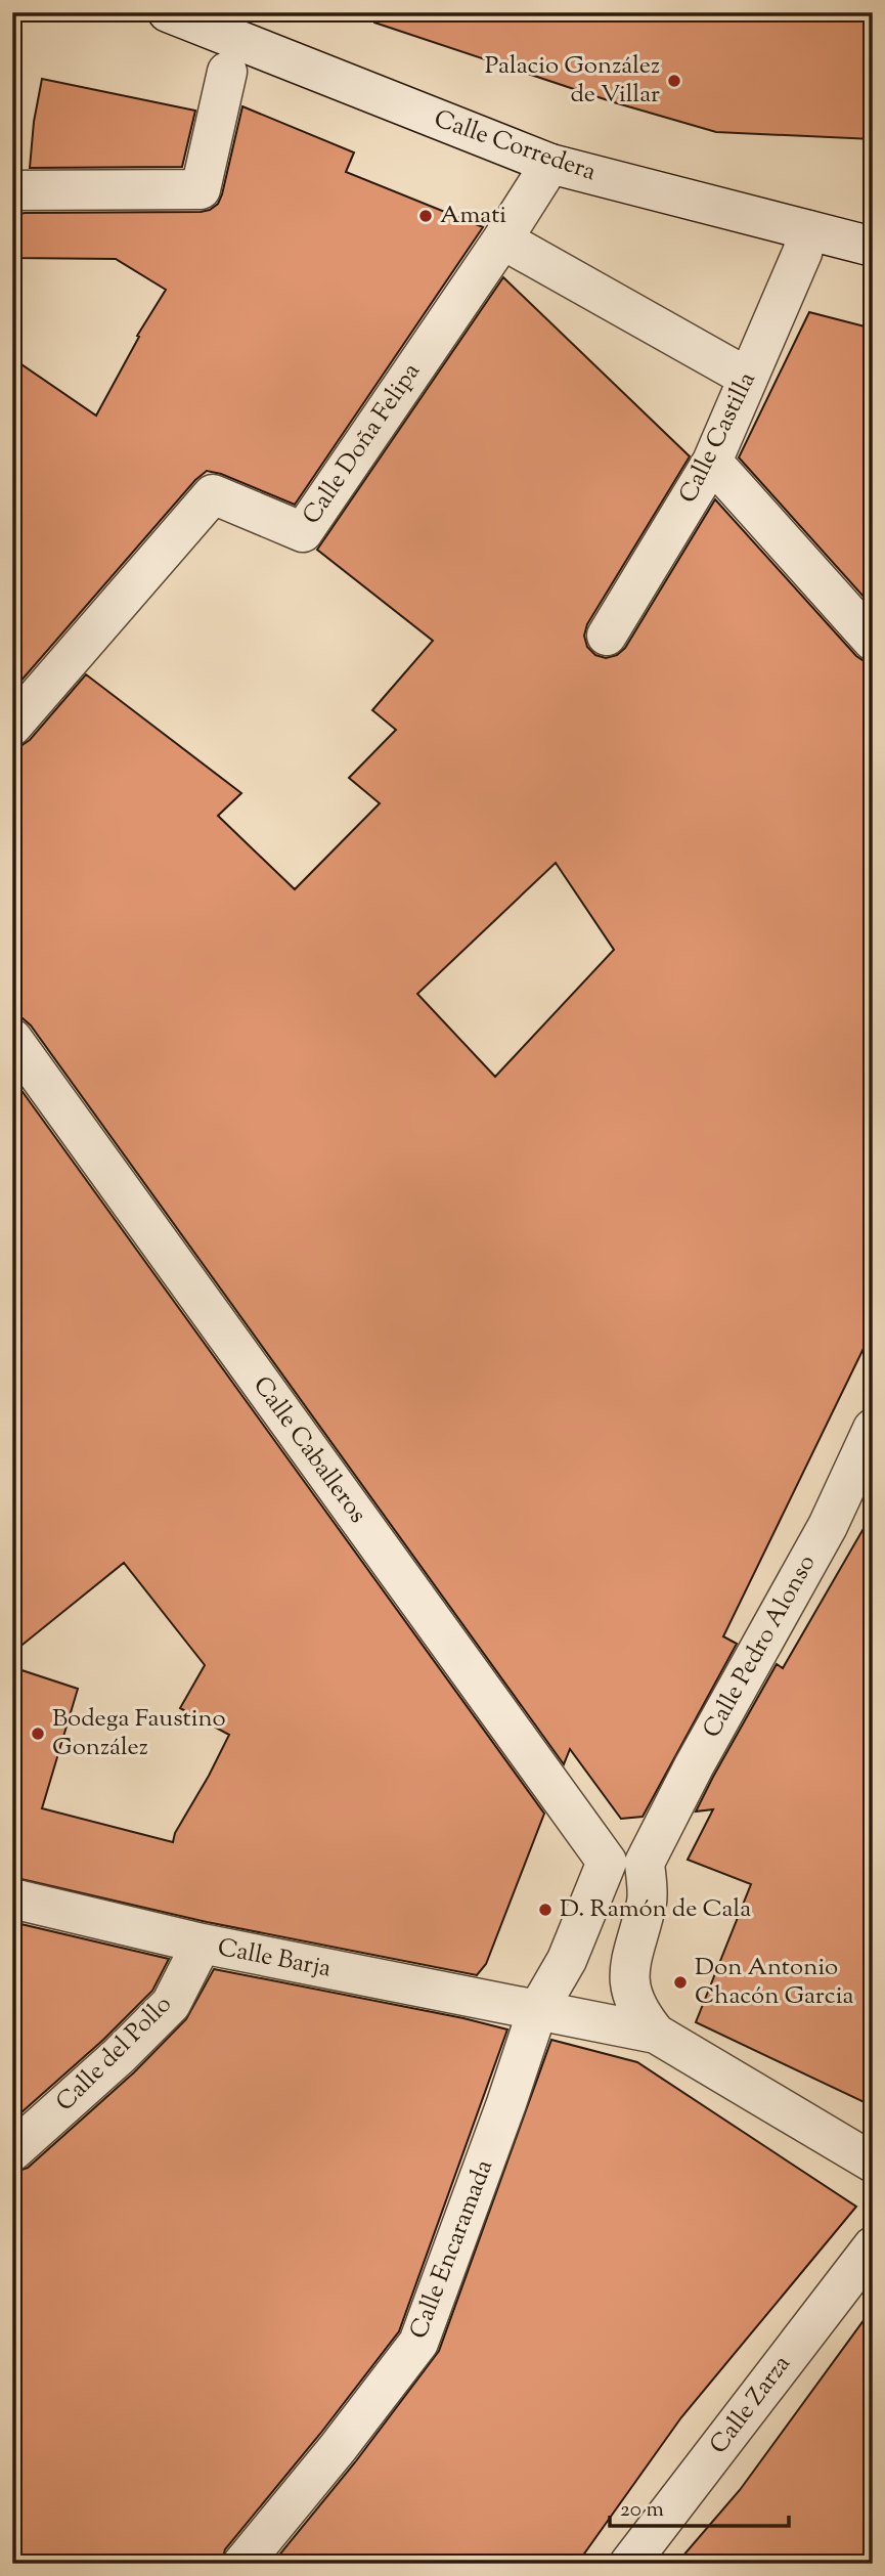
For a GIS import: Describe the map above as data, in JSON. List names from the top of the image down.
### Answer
{
  "streets": {
    "street": [
      "Calle Corredera",
      "Calle Castilla",
      "Calle Doña Felipa",
      "Calle Caballeros",
      "Calle Pedro Alonso",
      "Calle Barja",
      "Calle del Pollo",
      "Calle Encaramada",
      "Calle Zarza"
    ]
  },
  "crossings": [
    ["Calle Corredera", "Calle Castilla"],
    ["Calle Corredera", "Calle Doña Felipa"],
    ["Calle Caballeros", "Calle Encaramada"],
    ["Calle Barja", "Calle del Pollo"],
    ["Calle Barja", "Calle Encaramada"]
  ],
  "places": [
    "Palacio González de Villar",
    "Amati",
    "Bodega Faustino González",
    "D. Ramón de Cala",
    "Don Antonio Chacón Garcia"
  ],
  "scale_bar": "20 m"
}
